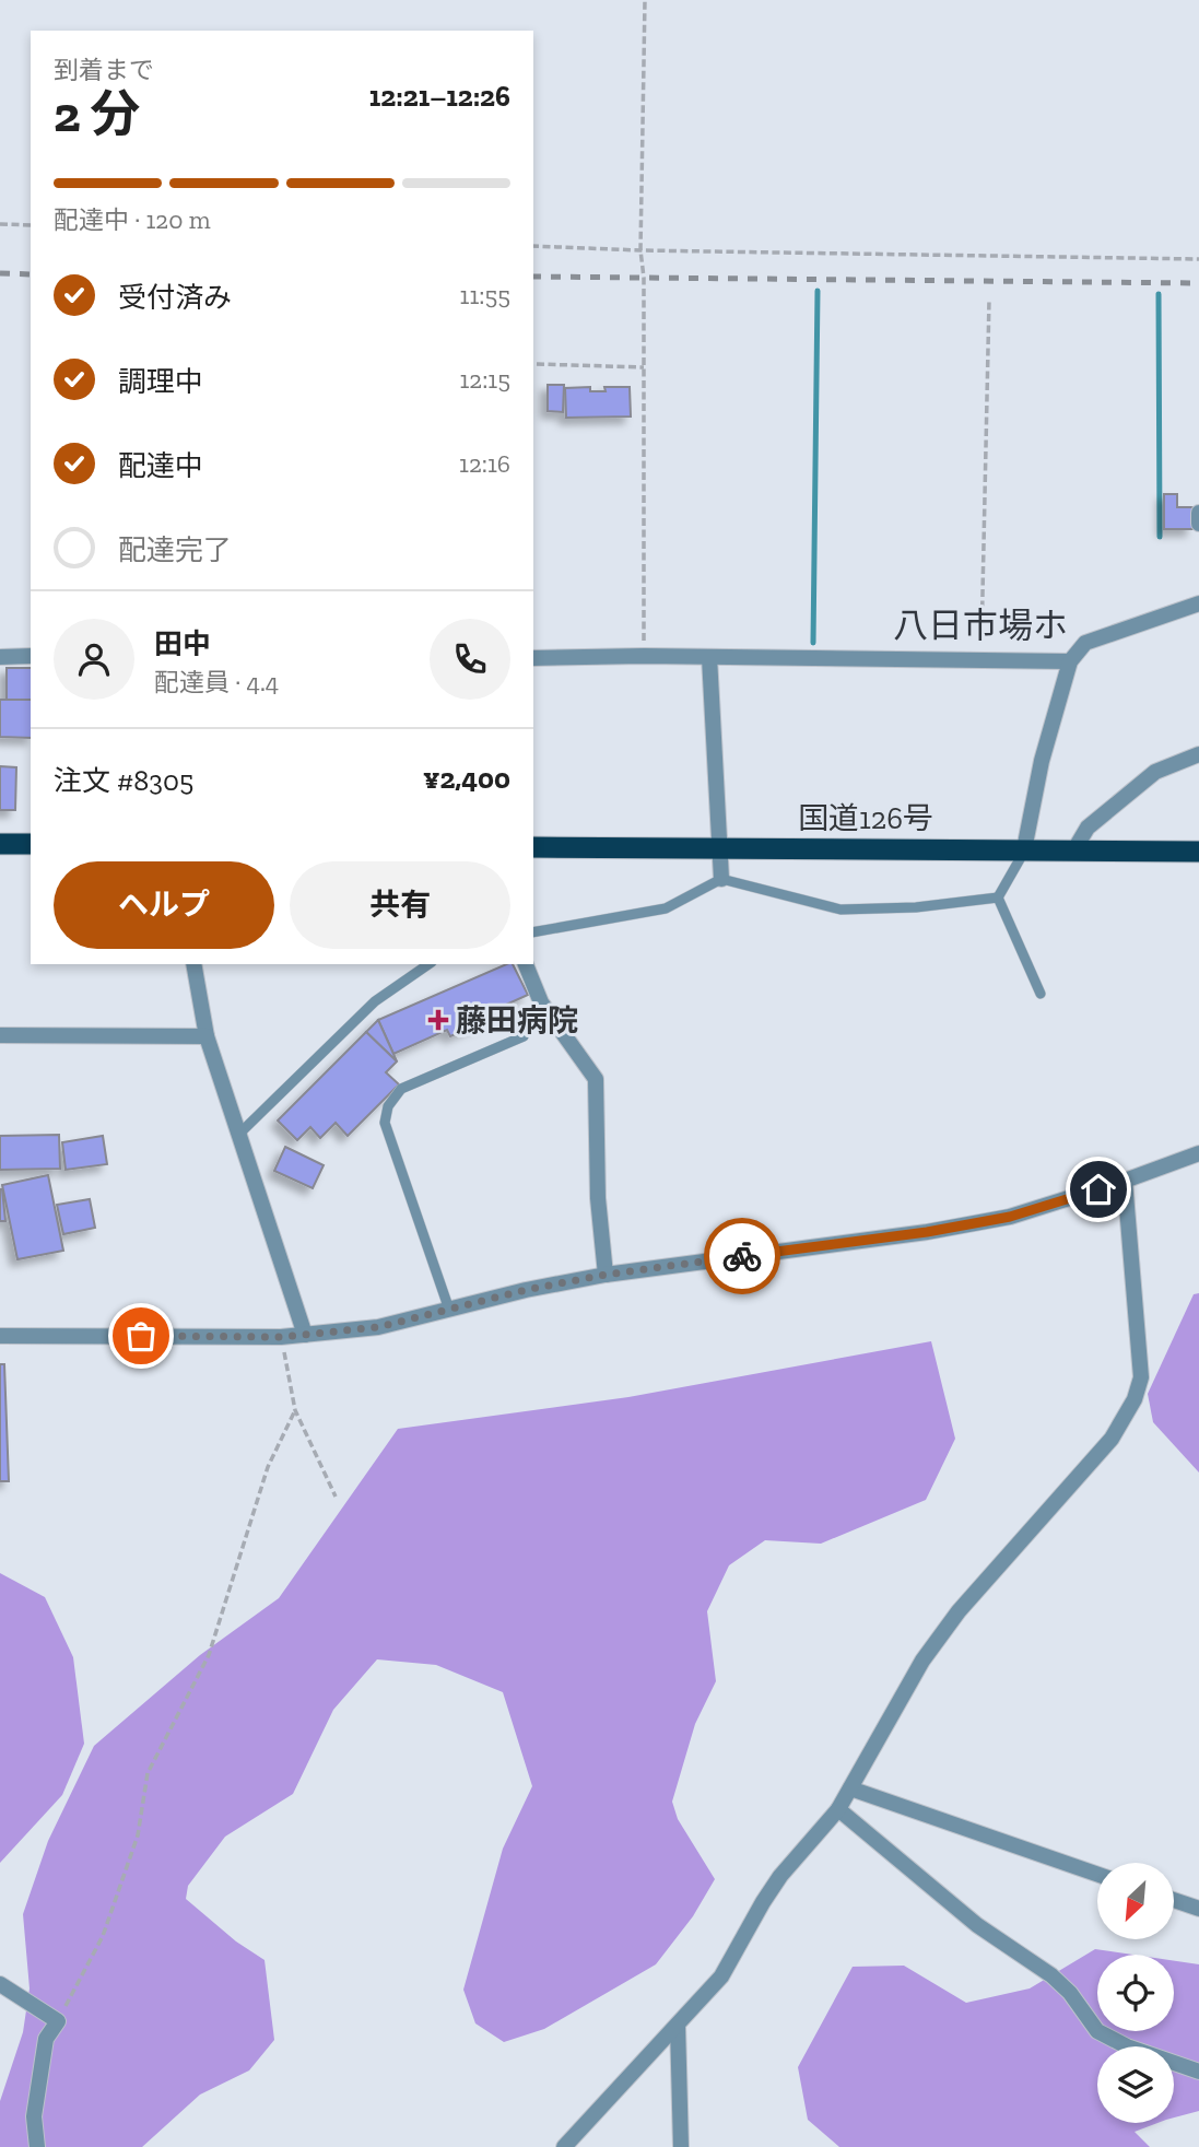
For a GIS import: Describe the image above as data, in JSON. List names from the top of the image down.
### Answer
{
  "streets": {
    "highway": ["国道126号"]
  },
  "districts": ["八日市場ホ"],
  "places": {
    "health": ["藤田病院"]
  },
  "north": "bottom left",
  "page": {
    "heading": ["2 分", "到着まで", "12:21–12:26"],
    "panel": [
      "田中",
      "配達員 · 4.4",
      "注文 #8305",
      "¥2,400"
    ],
    "bar": "配達中 · 120 m",
    "list": [
      ["受付済み", "11:55"],
      ["調理中", "12:15"],
      ["配達中", "12:16"],
      "配達完了"
    ],
    "buttons": ["ヘルプ", "共有"]
  }
}
